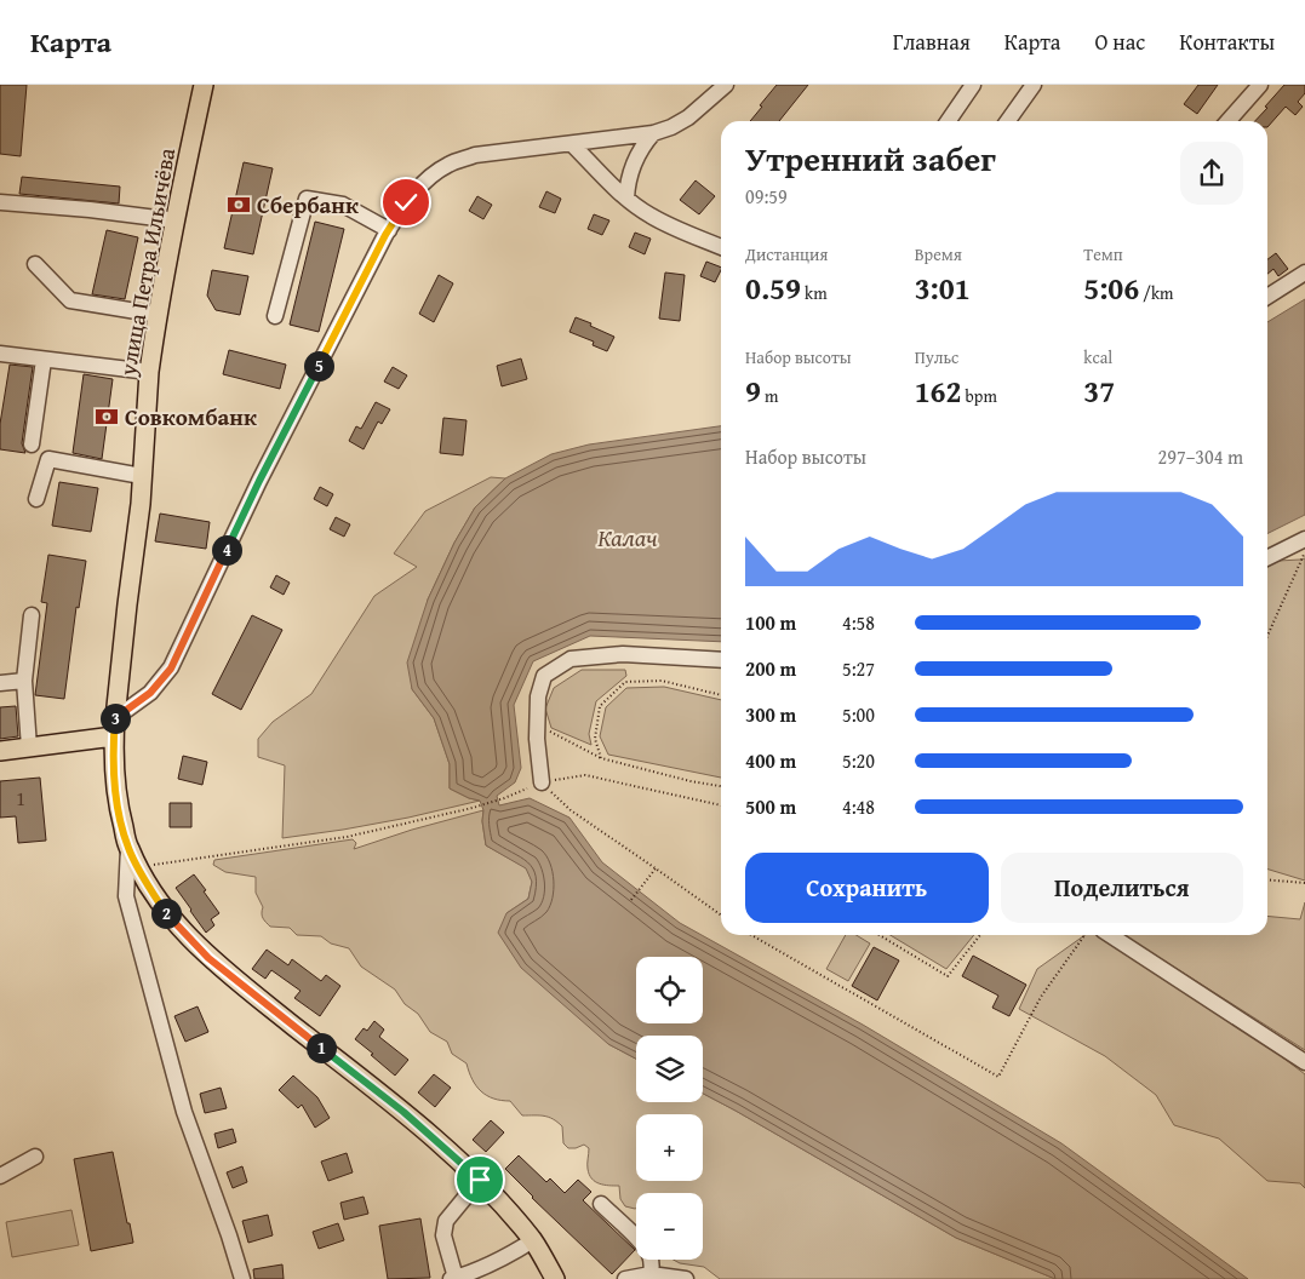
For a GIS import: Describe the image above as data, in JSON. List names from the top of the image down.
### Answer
{
  "streets": {
    "main road": ["улица Петра Ильичёва"]
  },
  "water": ["Калач"],
  "places": {
    "bank": ["Сбербанк", "Совкомбанк"]
  },
  "house_numbers": ["1"],
  "page": {
    "header": "Карта",
    "nav": [
      "Главная",
      "Карта",
      "О нас",
      "Контакты"
    ],
    "heading": ["Утренний забег", "09:59"],
    "stats": [
      ["Дистанция", "0.59 km"],
      ["Время", "3:01"],
      ["Темп", "5:06 /km"],
      ["Набор высоты", "9 m"],
      ["Пульс", "162 bpm"],
      ["kcal", "37"]
    ],
    "pins": [
      "5",
      "4",
      "3",
      "2",
      "1"
    ],
    "chart": ["Набор высоты", "297–304 m"],
    "list": [
      {
        "name": "100 m",
        "note": "4:58"
      },
      {
        "name": "200 m",
        "note": "5:27"
      },
      {
        "name": "300 m",
        "note": "5:00"
      },
      {
        "name": "400 m",
        "note": "5:20"
      },
      {
        "name": "500 m",
        "note": "4:48"
      }
    ],
    "buttons": ["Сохранить", "Поделиться"],
    "map_buttons": ["+", "−"]
  }
}
